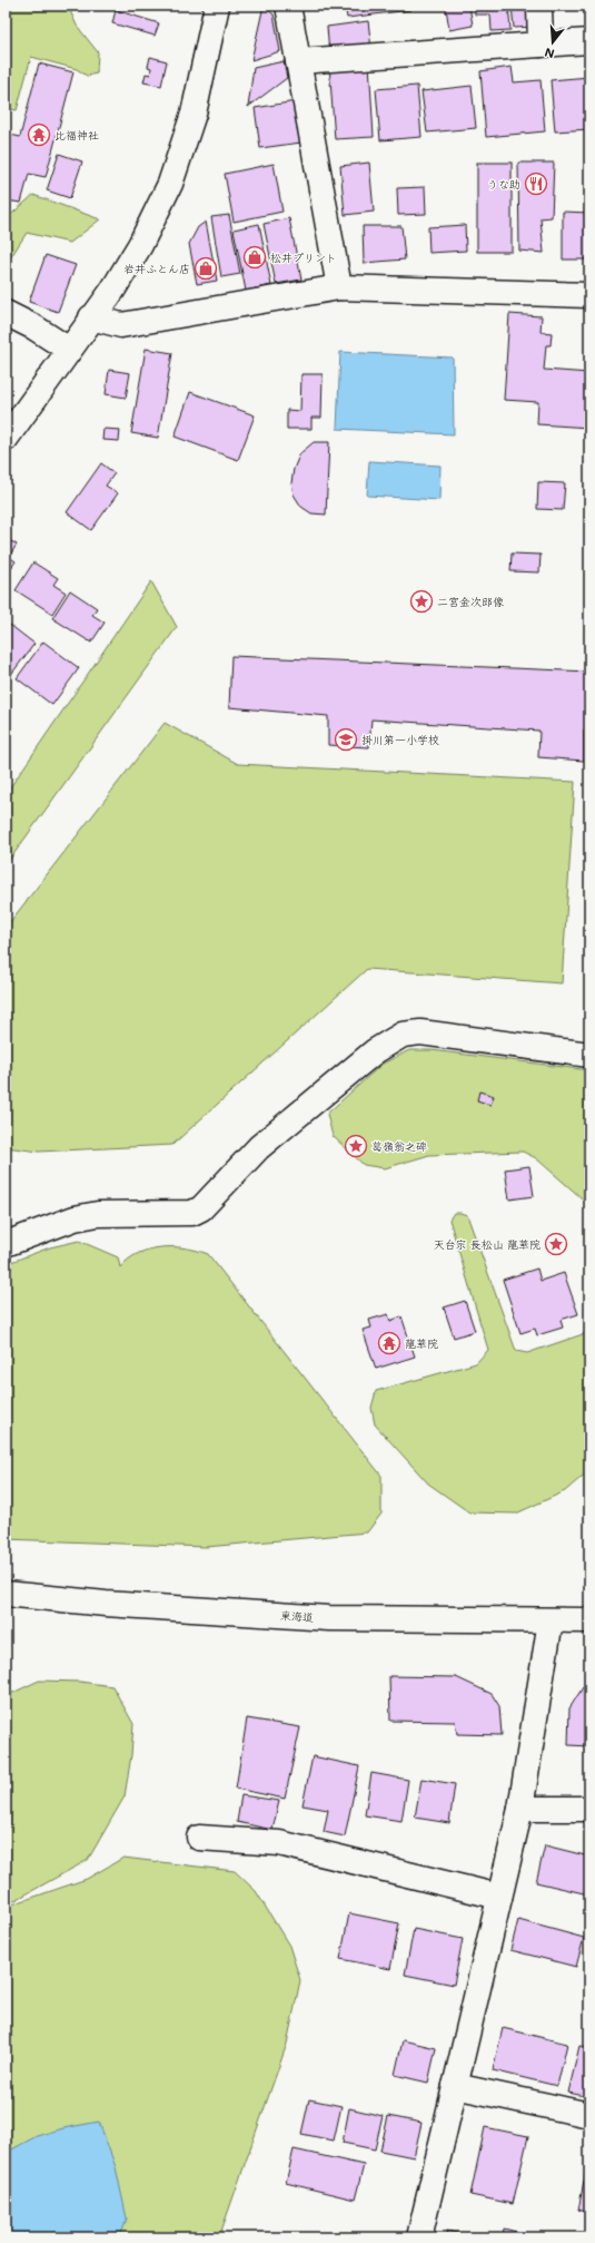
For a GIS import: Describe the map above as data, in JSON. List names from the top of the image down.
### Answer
{
  "streets": {
    "street": ["東海道"]
  },
  "places": {
    "temple": ["比福神社", "龍華院"],
    "restaurant": ["うな助"],
    "shop": ["松井プリント", "岩井ふとん店"],
    "place": ["二宮金次郎像", "葛嶺翁之碑", "天台宗 長松山 龍華院"],
    "school or university": ["掛川第一小学校"]
  },
  "north": "bottom"
}
